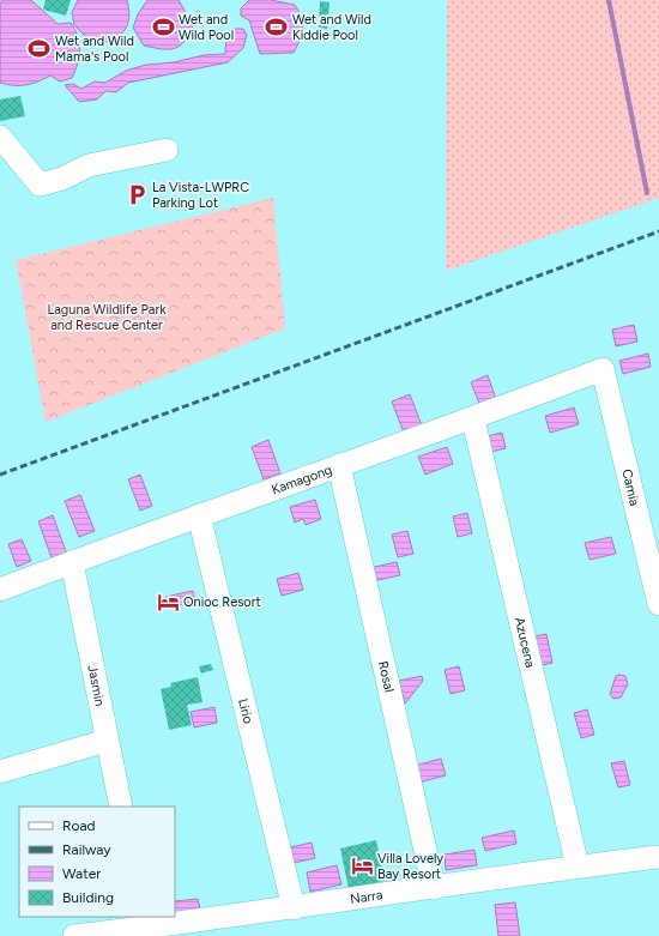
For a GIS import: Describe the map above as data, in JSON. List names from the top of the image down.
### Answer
{
  "streets": {
    "street": [
      "Kamagong",
      "Camia",
      "Azucena",
      "Rosal",
      "Jasmin",
      "Lirio",
      "Narra"
    ]
  },
  "crossings": [
    ["Kamagong", "Camia"],
    ["Kamagong", "Azucena"],
    ["Kamagong", "Rosal"],
    ["Kamagong", "Jasmin"],
    ["Kamagong", "Lirio"],
    ["Azucena", "Narra"],
    ["Rosal", "Narra"],
    ["Lirio", "Narra"]
  ],
  "parks": ["Laguna Wildlife Park and Rescue Center"],
  "places": {
    "sports": ["Wet and Wild Pool", "Wet and Wild Kiddie Pool", "Wet and Wild Mama's Pool"],
    "parking": ["La Vista-LWPRC Parking Lot"],
    "hotel": ["Onioc Resort", "Villa Lovely Bay Resort"]
  },
  "legend": [
    "Road",
    "Railway",
    "Water",
    "Building"
  ]
}
